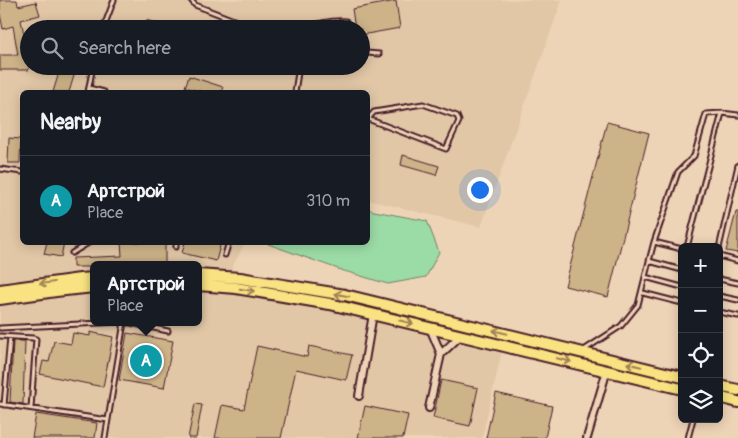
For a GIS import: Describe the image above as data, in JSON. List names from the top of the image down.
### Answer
{
  "page": {
    "search": "Search here",
    "heading": "Nearby",
    "list": [
      {
        "mark": "A",
        "name": "Артстрой",
        "note": "Place",
        "value": "310 m"
      }
    ],
    "map_buttons": ["+", "−"],
    "popup": ["Артстрой", "Place"],
    "pins": "A"
  }
}
